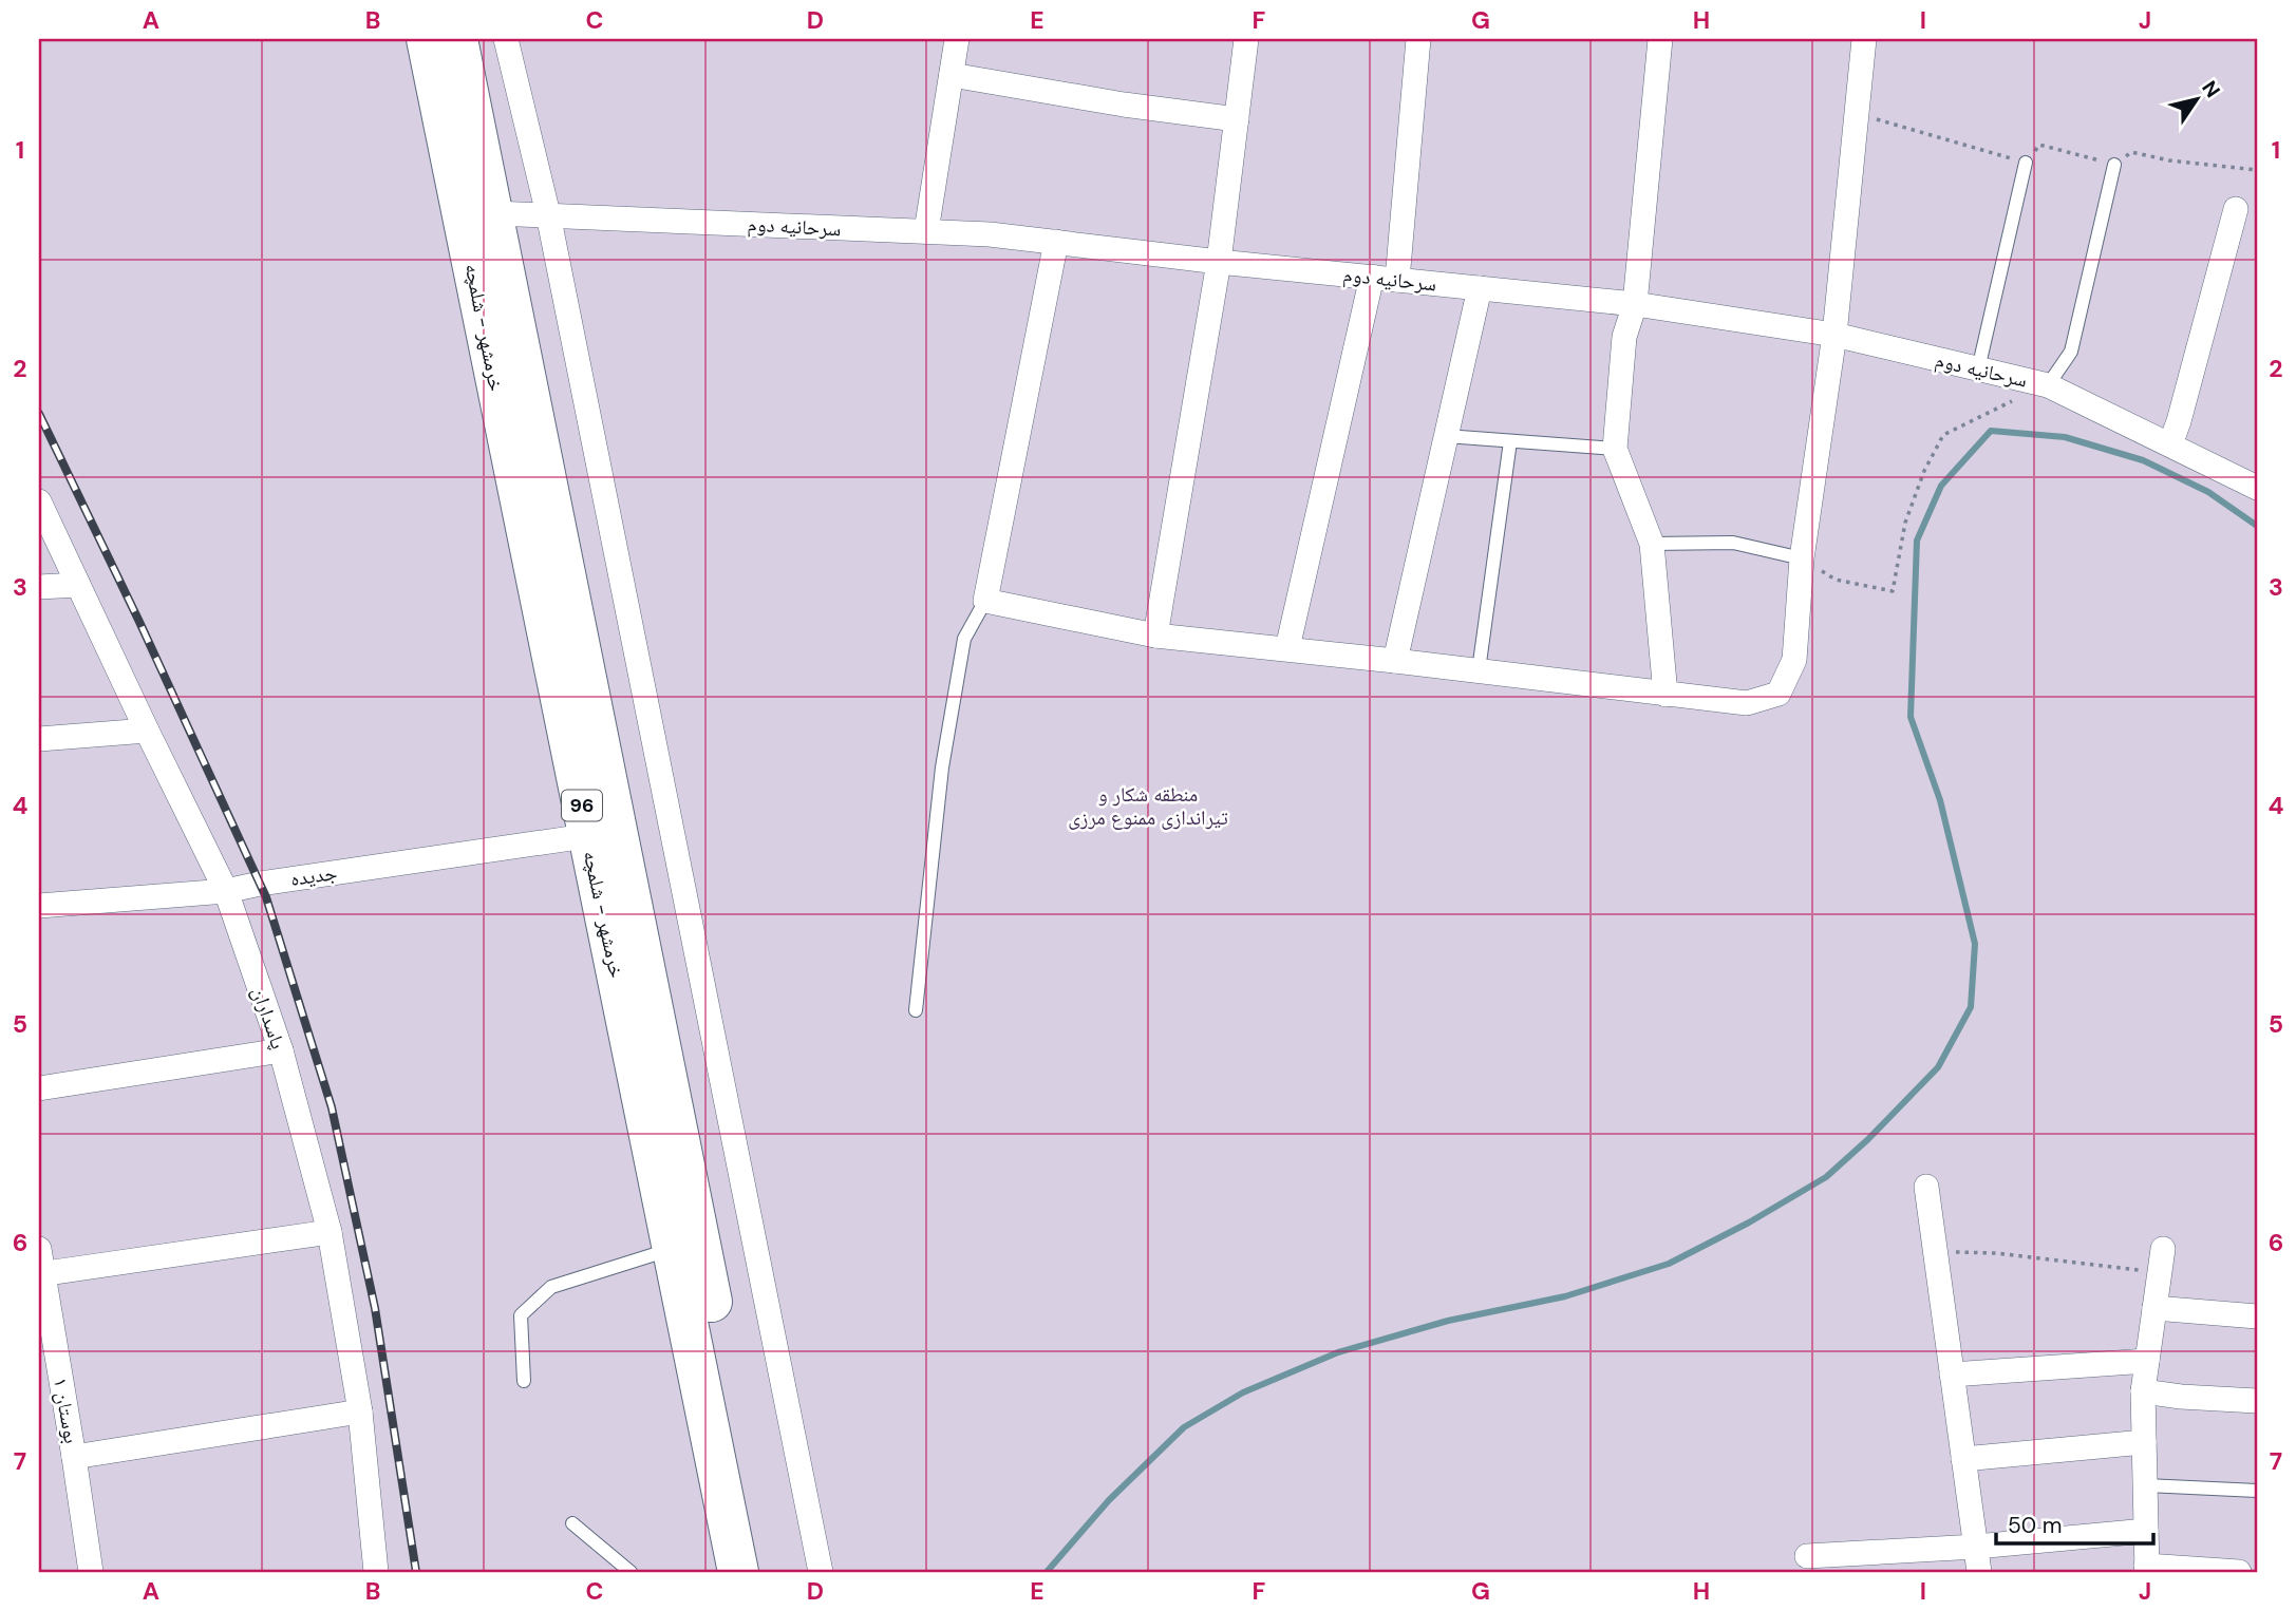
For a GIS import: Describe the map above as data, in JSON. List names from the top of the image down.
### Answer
{
  "streets": {
    "highway": ["خرمشهر - شلمچه", "96"],
    "street": [
      "سرحانیه دوم",
      "جدیده",
      "پاسداران",
      "بوستان ۱"
    ]
  },
  "crossings": [
    ["سرحانیه دوم", "خرمشهر - شلمچه"],
    ["خرمشهر - شلمچه", "جدیده"],
    ["جدیده", "پاسداران"]
  ],
  "parks": ["منطقه شکار و تیراندازی ممنوع مرزی"],
  "scale_bar": "50 m",
  "north": "top right",
  "grid": {
    "columns": [
      "A",
      "B",
      "C",
      "D",
      "E",
      "F",
      "G",
      "H",
      "I",
      "J"
    ],
    "rows": [
      "1",
      "2",
      "3",
      "4",
      "5",
      "6",
      "7"
    ]
  }
}
